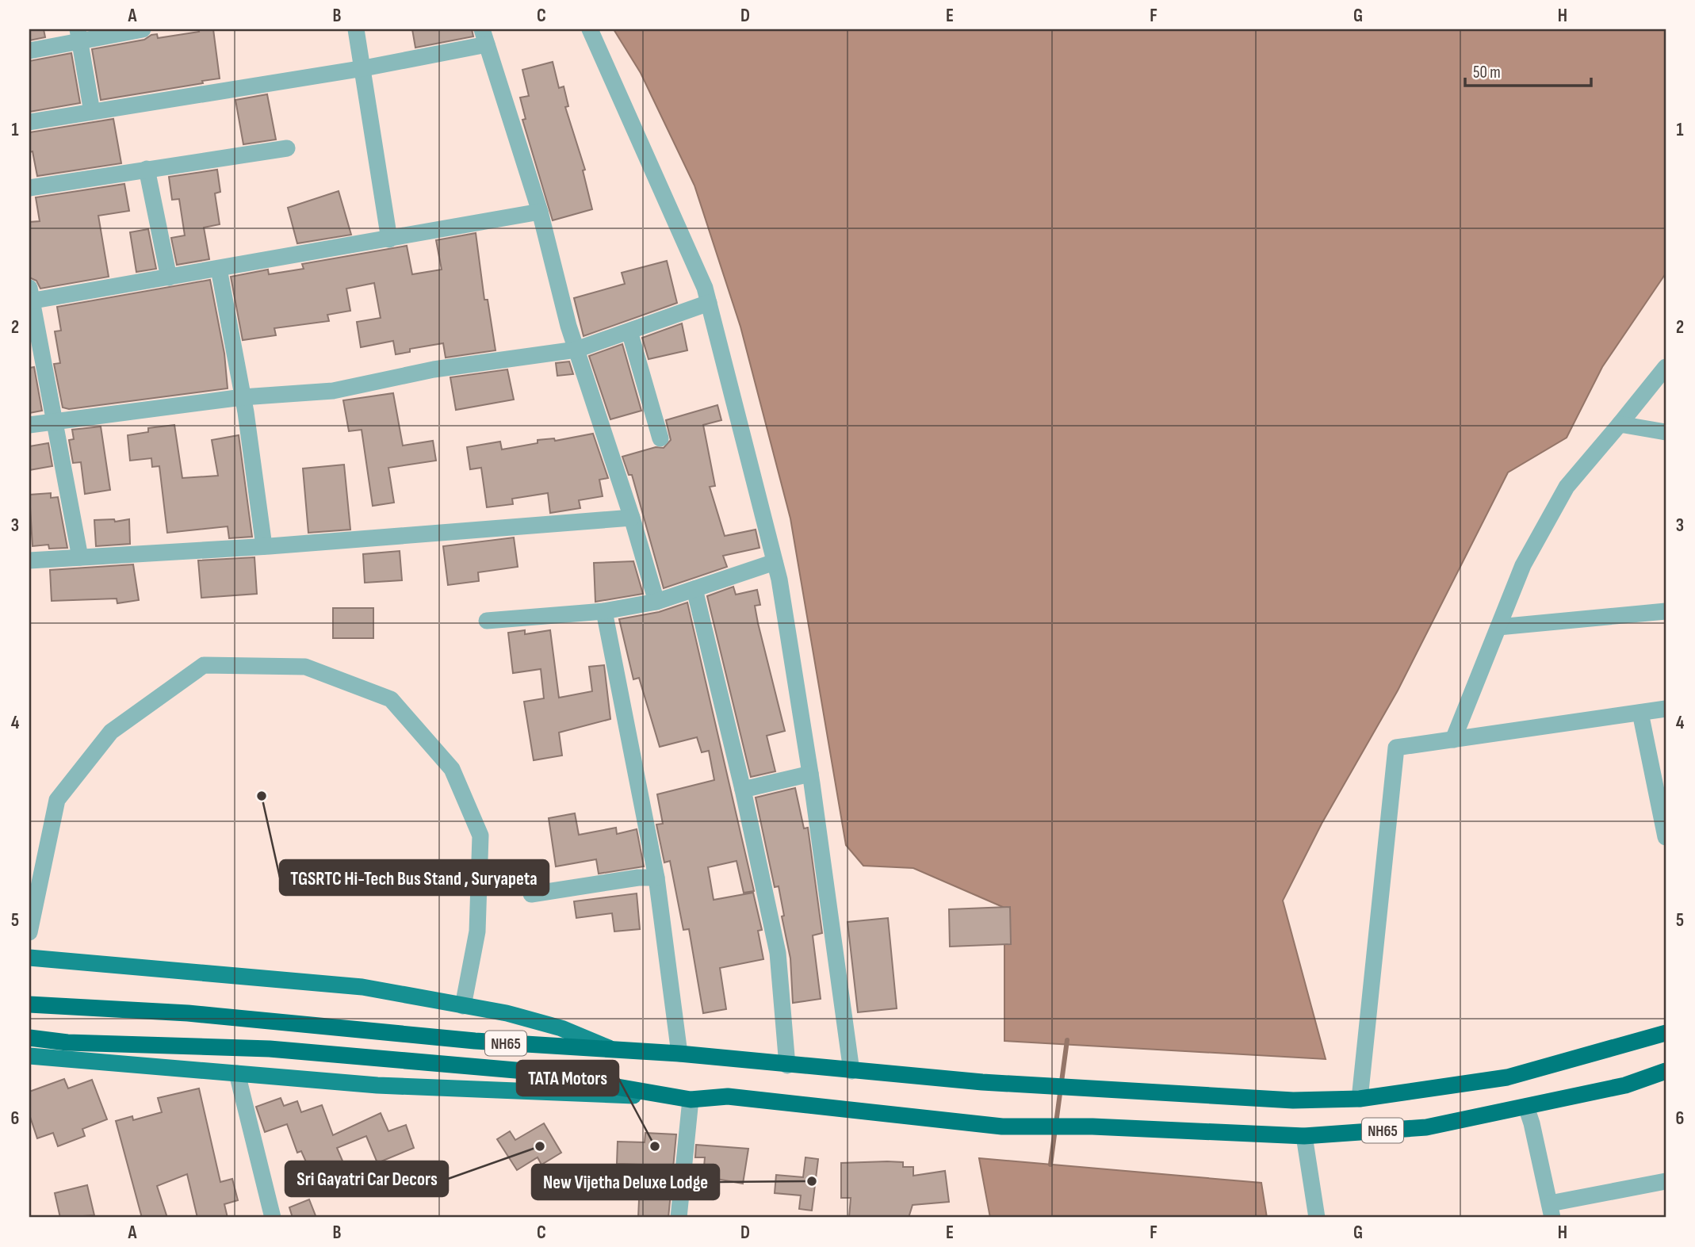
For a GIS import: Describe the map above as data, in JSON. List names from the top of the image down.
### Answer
{
  "streets": {
    "highway": ["NH65"]
  },
  "places": [
    "TGSRTC Hi-Tech Bus Stand , Suryapeta",
    "Sri Gayatri Car Decors",
    "TATA Motors",
    "New Vijetha Deluxe Lodge"
  ],
  "scale_bar": "50 m",
  "grid": {
    "columns": [
      "A",
      "B",
      "C",
      "D",
      "E",
      "F",
      "G",
      "H"
    ],
    "rows": [
      "1",
      "2",
      "3",
      "4",
      "5",
      "6"
    ]
  }
}
